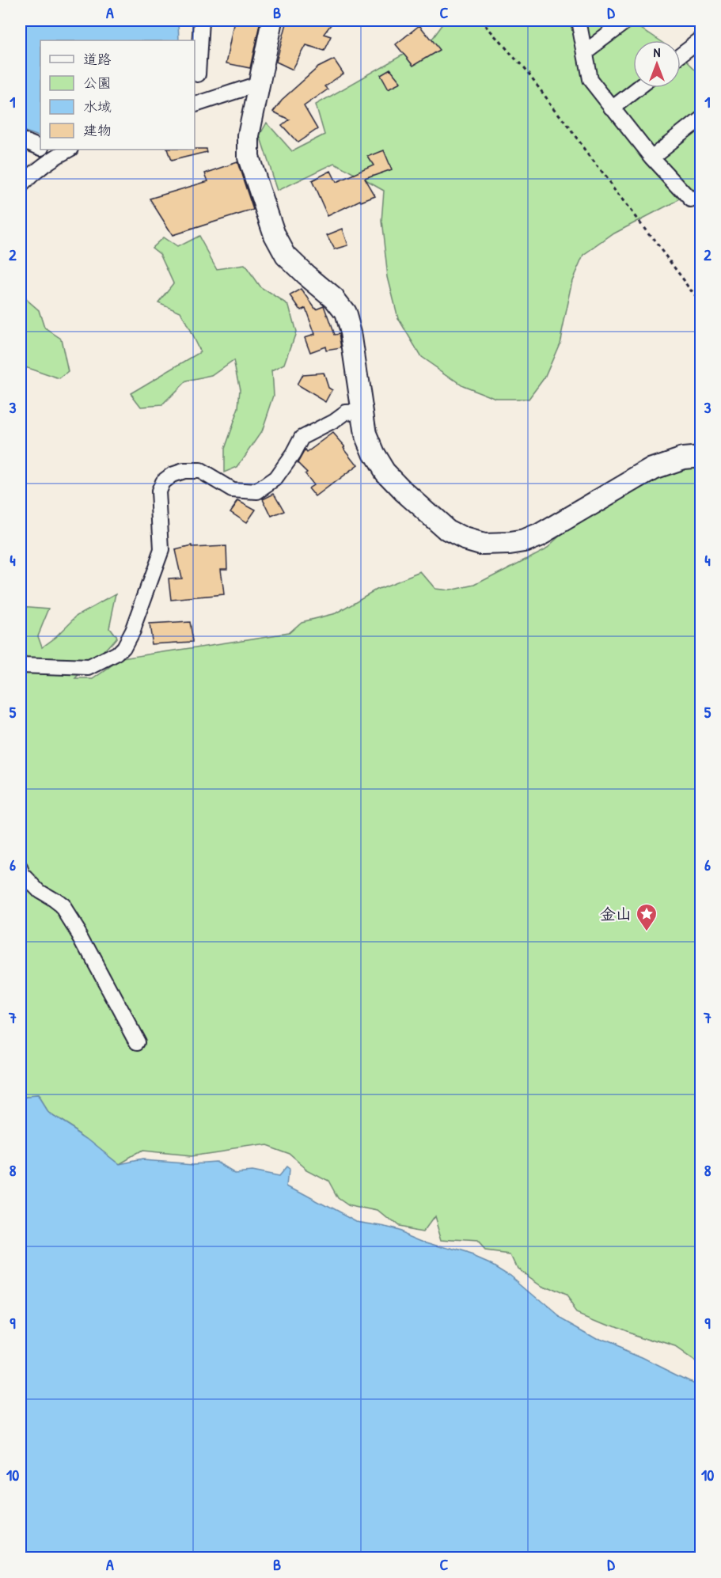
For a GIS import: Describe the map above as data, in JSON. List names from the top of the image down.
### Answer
{
  "places": {
    "place": ["金山"]
  },
  "legend": [
    "道路",
    "公園",
    "水域",
    "建物"
  ],
  "north": "top",
  "grid": {
    "columns": [
      "A",
      "B",
      "C",
      "D"
    ],
    "rows": [
      "1",
      "2",
      "3",
      "4",
      "5",
      "6",
      "7",
      "8",
      "9",
      "10"
    ]
  }
}
